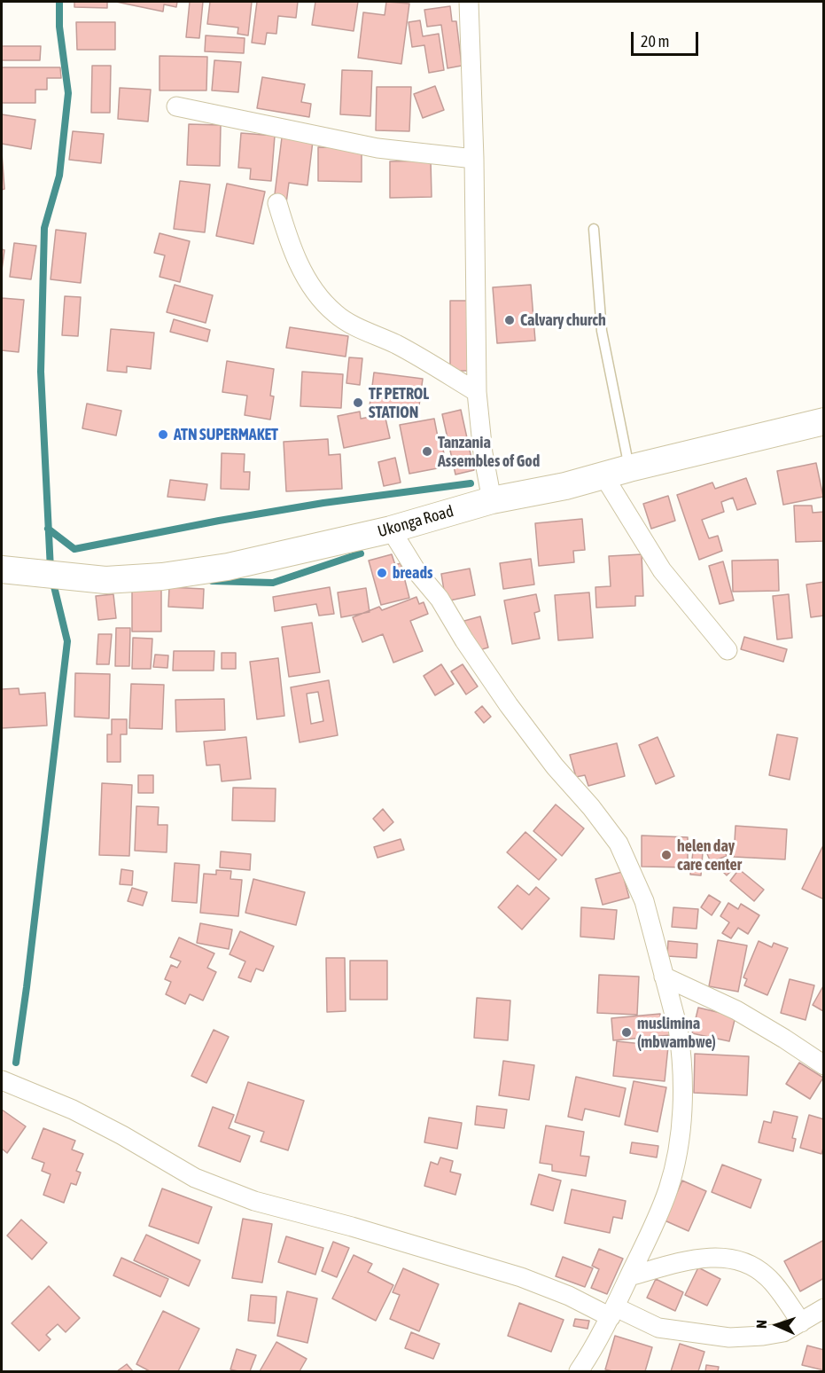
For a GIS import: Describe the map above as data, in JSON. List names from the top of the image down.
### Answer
{
  "streets": {
    "street": ["Ukonga Road"]
  },
  "places": [
    "Calvary church",
    "TF PETROL STATION",
    "ATN SUPERMAKET",
    "Tanzania Assembles of God",
    "breads",
    "helen day care center",
    "muslimina (mbwambwe)"
  ],
  "scale_bar": "20 m",
  "north": "left"
}
